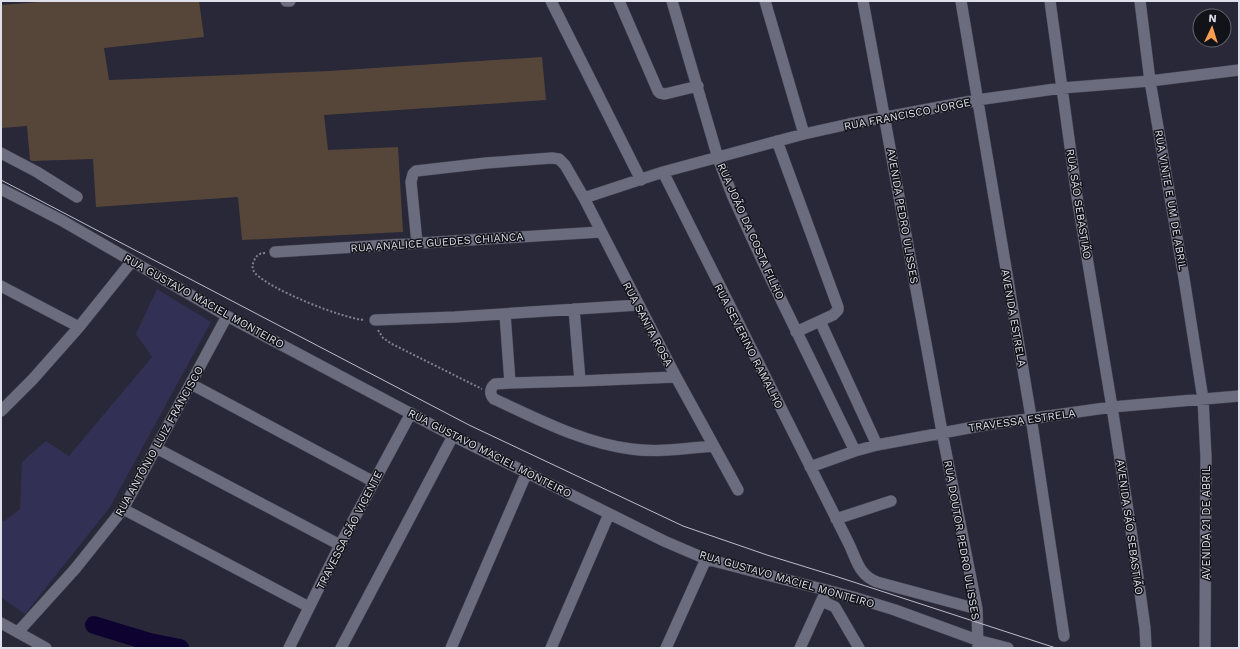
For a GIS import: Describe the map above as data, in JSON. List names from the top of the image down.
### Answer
{
  "streets": {
    "street": [
      "RUA FRANCISCO JORGE",
      "RUA VINTE E UM DE ABRIL",
      "RUA SÃO SEBASTIÃO",
      "AVENIDA PEDRO ULISSES",
      "RUA JOÃO DA COSTA FILHO",
      "RUA ANALICE GUEDES CHIANCA",
      "RUA GUSTAVO MACIEL MONTEIRO",
      "AVENIDA ESTRELA",
      "RUA SANTA ROSA",
      "RUA SEVERINO RAMALHO",
      "TRAVESSA ESTRELA",
      "RUA ANTÔNIO LUIZ FRANCISCO",
      "AVENIDA 21 DE ABRIL",
      "AVENIDA SÃO SEBASTIÃO",
      "TRAVESSA SÃO VICENTE",
      "RUA DOUTOR PEDRO ULISSES"
    ]
  },
  "crossings": [
    ["RUA FRANCISCO JORGE", "RUA VINTE E UM DE ABRIL"],
    ["RUA FRANCISCO JORGE", "RUA SÃO SEBASTIÃO"],
    ["RUA FRANCISCO JORGE", "AVENIDA PEDRO ULISSES"],
    ["RUA FRANCISCO JORGE", "RUA JOÃO DA COSTA FILHO"],
    ["RUA FRANCISCO JORGE", "AVENIDA ESTRELA"],
    ["RUA FRANCISCO JORGE", "RUA SANTA ROSA"],
    ["RUA FRANCISCO JORGE", "RUA SEVERINO RAMALHO"],
    ["RUA VINTE E UM DE ABRIL", "TRAVESSA ESTRELA"],
    ["RUA VINTE E UM DE ABRIL", "AVENIDA 21 DE ABRIL"],
    ["RUA SÃO SEBASTIÃO", "TRAVESSA ESTRELA"],
    ["RUA SÃO SEBASTIÃO", "AVENIDA SÃO SEBASTIÃO"],
    ["AVENIDA PEDRO ULISSES", "TRAVESSA ESTRELA"],
    ["AVENIDA PEDRO ULISSES", "RUA DOUTOR PEDRO ULISSES"],
    ["RUA JOÃO DA COSTA FILHO", "TRAVESSA ESTRELA"],
    ["RUA ANALICE GUEDES CHIANCA", "RUA SANTA ROSA"],
    ["RUA GUSTAVO MACIEL MONTEIRO", "RUA ANTÔNIO LUIZ FRANCISCO"],
    ["RUA GUSTAVO MACIEL MONTEIRO", "TRAVESSA SÃO VICENTE"],
    ["RUA GUSTAVO MACIEL MONTEIRO", "RUA DOUTOR PEDRO ULISSES"],
    ["AVENIDA ESTRELA", "TRAVESSA ESTRELA"],
    ["RUA SEVERINO RAMALHO", "TRAVESSA ESTRELA"],
    ["RUA SEVERINO RAMALHO", "RUA DOUTOR PEDRO ULISSES"],
    ["TRAVESSA ESTRELA", "AVENIDA 21 DE ABRIL"],
    ["TRAVESSA ESTRELA", "AVENIDA SÃO SEBASTIÃO"],
    ["TRAVESSA ESTRELA", "RUA DOUTOR PEDRO ULISSES"]
  ],
  "north": "top"
}
